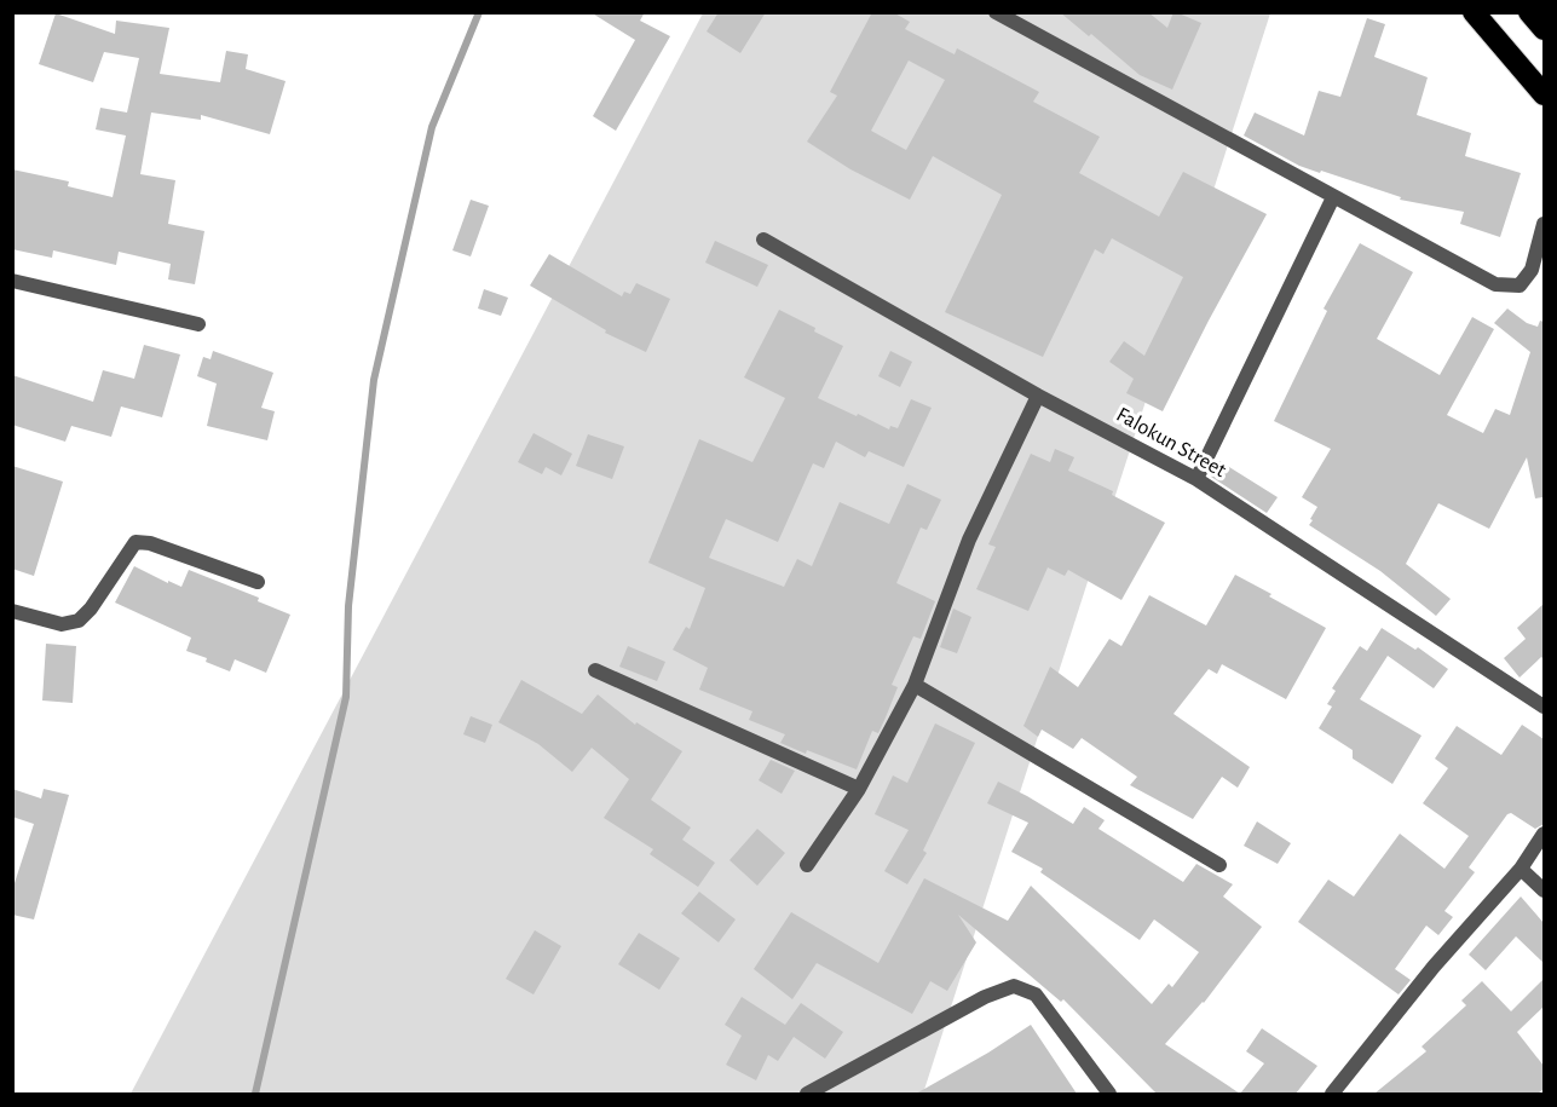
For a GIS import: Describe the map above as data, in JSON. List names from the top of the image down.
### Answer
{
  "streets": {
    "street": ["Falokun Street"]
  }
}
